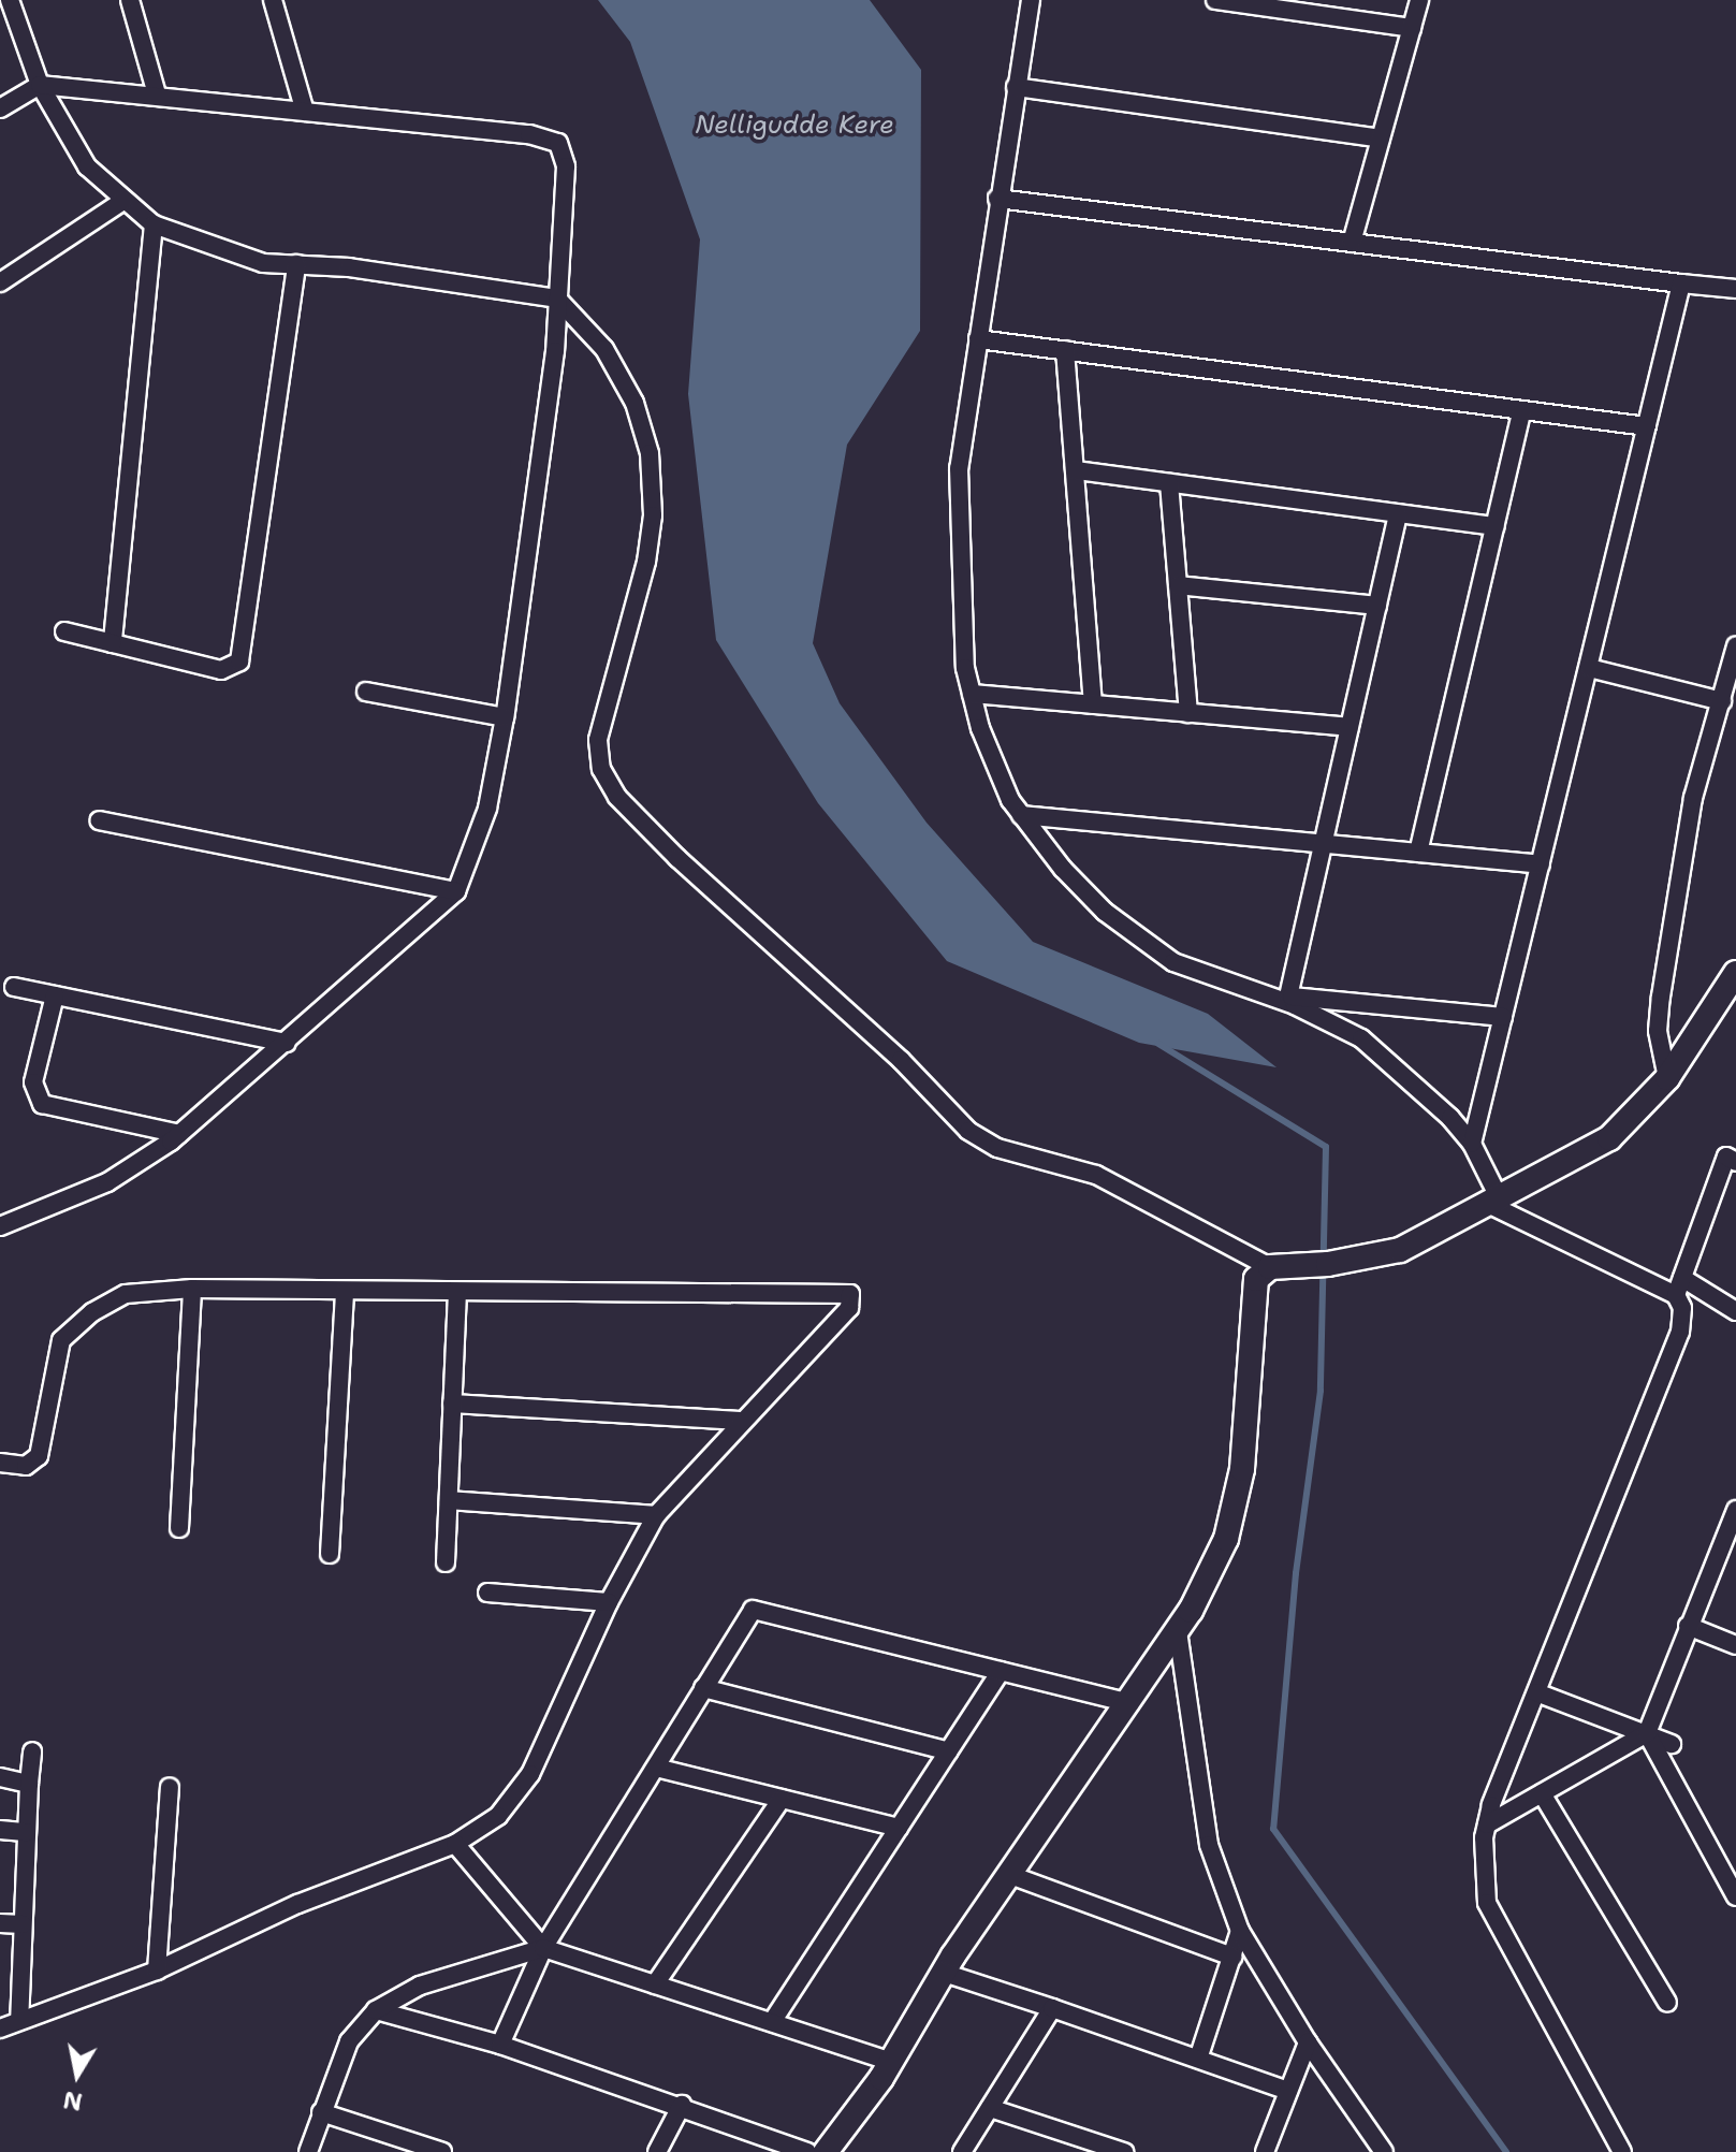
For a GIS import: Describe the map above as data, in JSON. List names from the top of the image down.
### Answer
{
  "water": ["Nelligudde Kere"],
  "north": "bottom"
}
